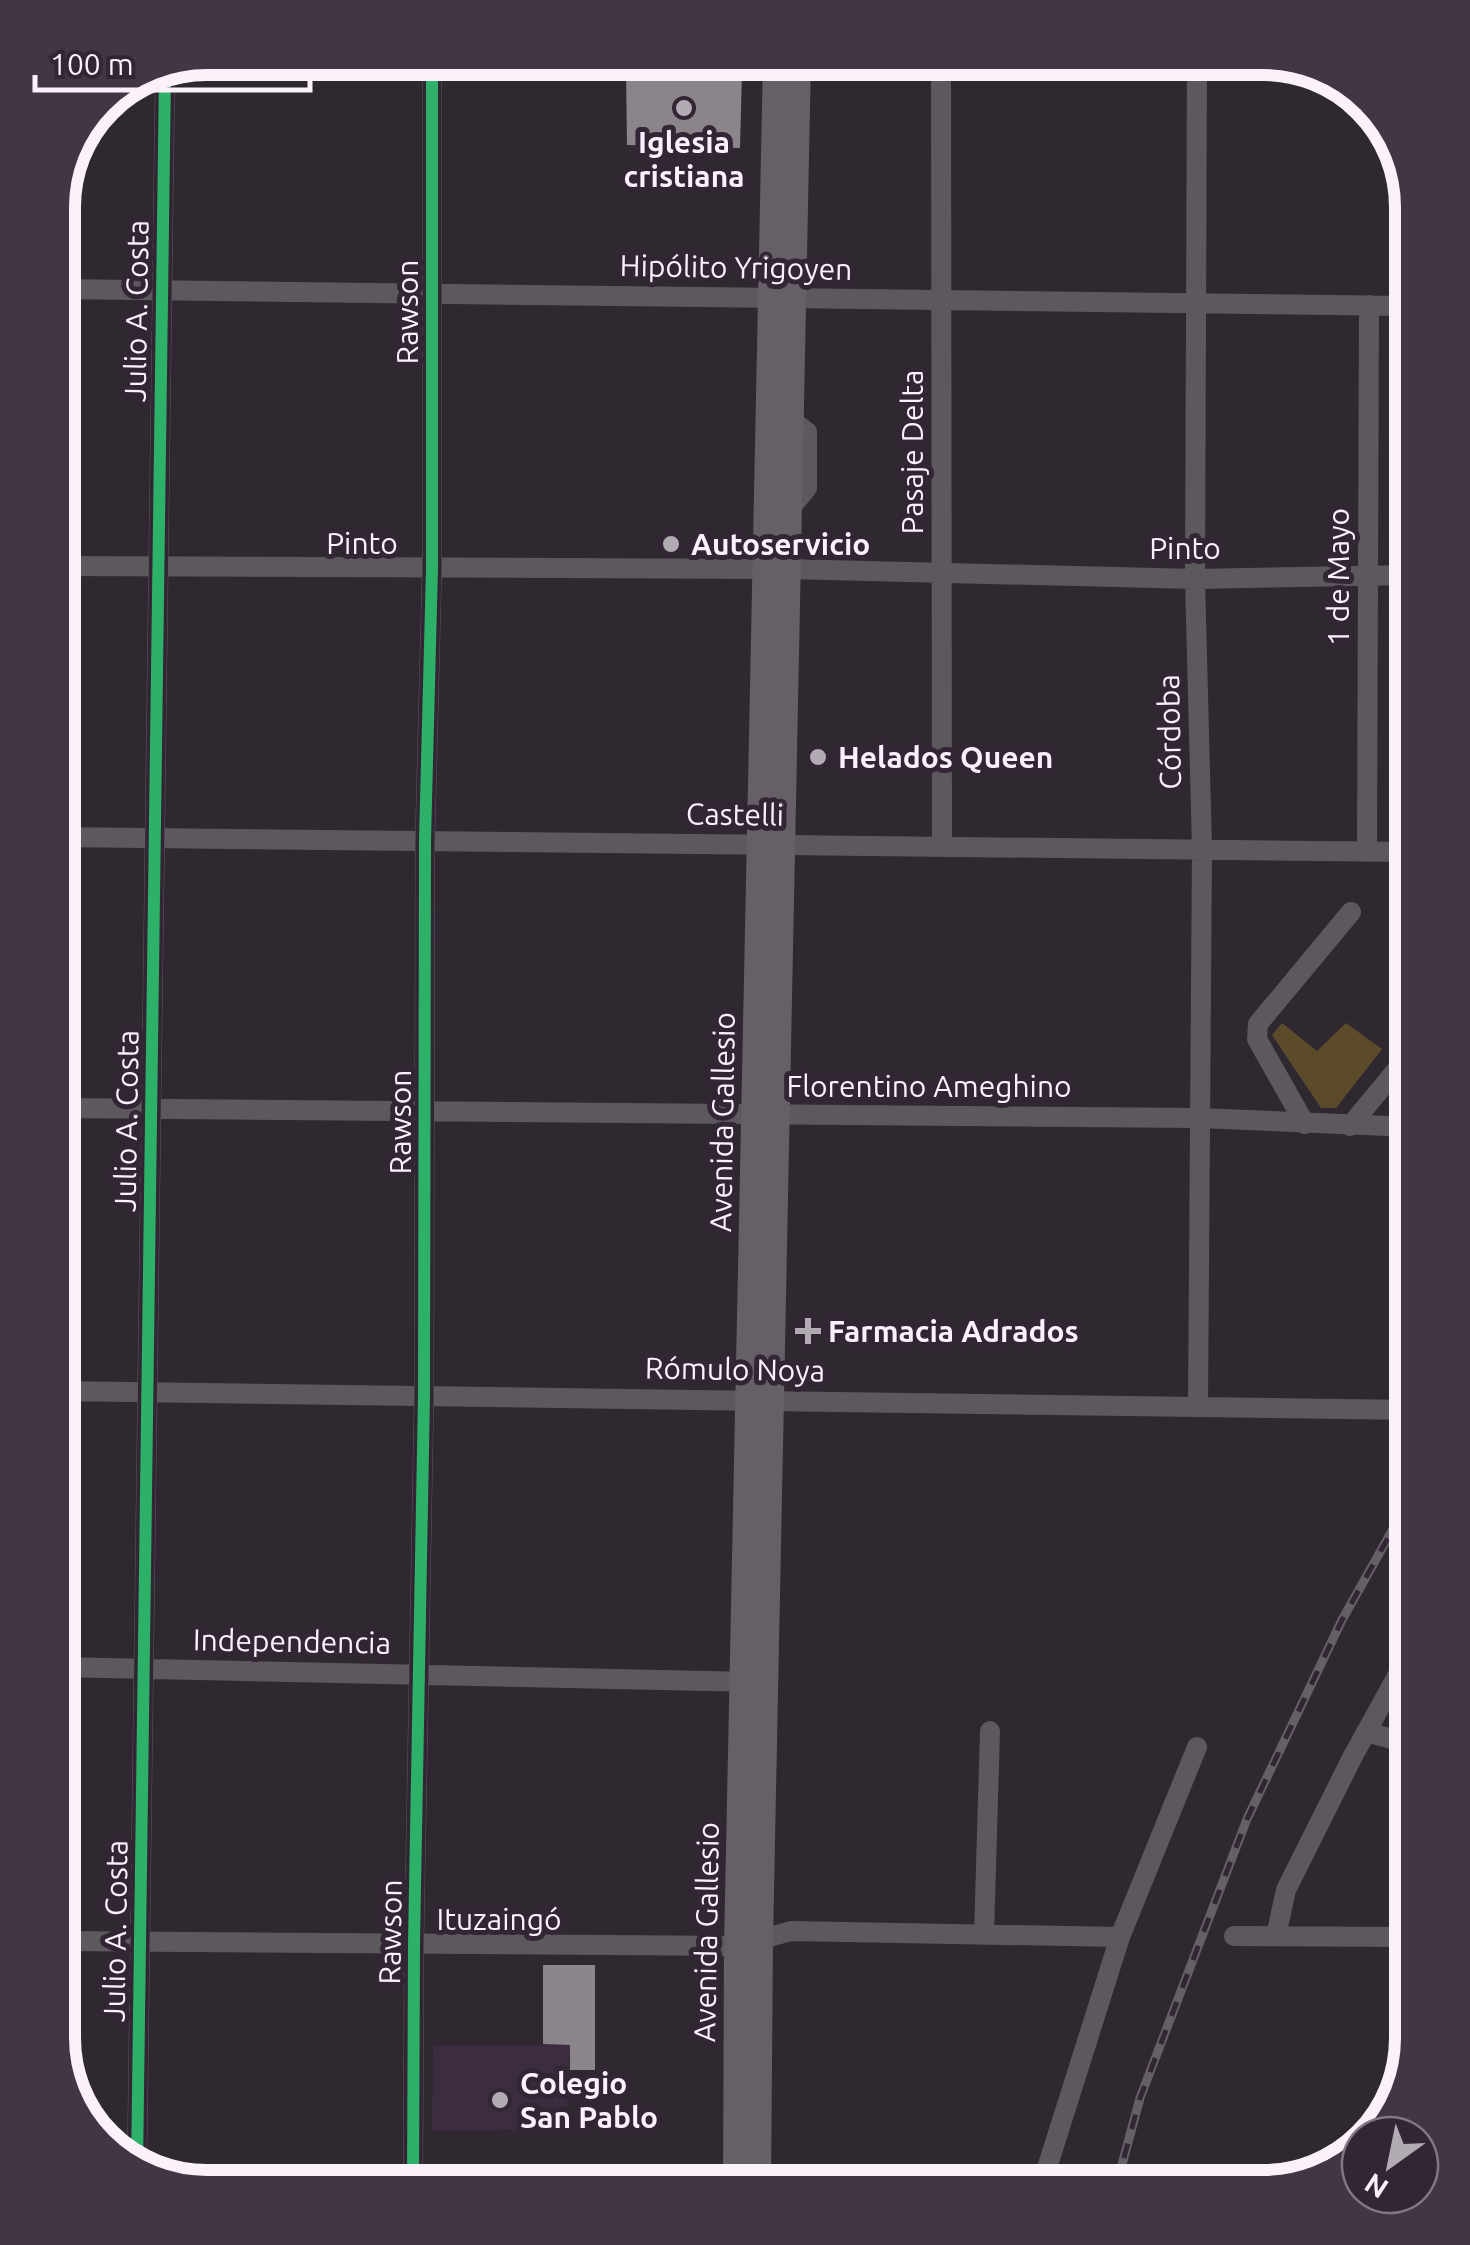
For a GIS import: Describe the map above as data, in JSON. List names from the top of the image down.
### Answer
{
  "streets": {
    "main road": ["Avenida Gallesio"],
    "street": [
      "Hipólito Yrigoyen",
      "Julio A. Costa",
      "Rawson",
      "Pasaje Delta",
      "Pinto",
      "1 de Mayo",
      "Córdoba",
      "Castelli",
      "Florentino Ameghino",
      "Rómulo Noya",
      "Independencia",
      "Ituzaingó"
    ]
  },
  "crossings": [
    ["Hipólito Yrigoyen", "Julio A. Costa"],
    ["Hipólito Yrigoyen", "Rawson"],
    ["Hipólito Yrigoyen", "Pasaje Delta"],
    ["Hipólito Yrigoyen", "1 de Mayo"],
    ["Hipólito Yrigoyen", "Córdoba"],
    ["Hipólito Yrigoyen", "Avenida Gallesio"],
    ["Julio A. Costa", "Pinto"],
    ["Julio A. Costa", "Castelli"],
    ["Julio A. Costa", "Florentino Ameghino"],
    ["Julio A. Costa", "Rómulo Noya"],
    ["Julio A. Costa", "Independencia"],
    ["Julio A. Costa", "Ituzaingó"],
    ["Rawson", "Pinto"],
    ["Rawson", "Castelli"],
    ["Rawson", "Florentino Ameghino"],
    ["Rawson", "Rómulo Noya"],
    ["Rawson", "Independencia"],
    ["Rawson", "Ituzaingó"],
    ["Pasaje Delta", "Pinto"],
    ["Pasaje Delta", "Castelli"],
    ["Pinto", "1 de Mayo"],
    ["Pinto", "Córdoba"],
    ["Pinto", "Avenida Gallesio"],
    ["1 de Mayo", "Castelli"],
    ["Córdoba", "Castelli"],
    ["Córdoba", "Florentino Ameghino"],
    ["Córdoba", "Rómulo Noya"],
    ["Castelli", "Avenida Gallesio"],
    ["Florentino Ameghino", "Avenida Gallesio"],
    ["Avenida Gallesio", "Rómulo Noya"],
    ["Avenida Gallesio", "Independencia"],
    ["Avenida Gallesio", "Ituzaingó"]
  ],
  "places": {
    "other": [
      "Iglesia cristiana",
      "Autoservicio",
      "Helados Queen",
      "Colegio San Pablo"
    ],
    "health": ["Farmacia Adrados"]
  },
  "scale_bar": "100 m",
  "north": "bottom left"
}
